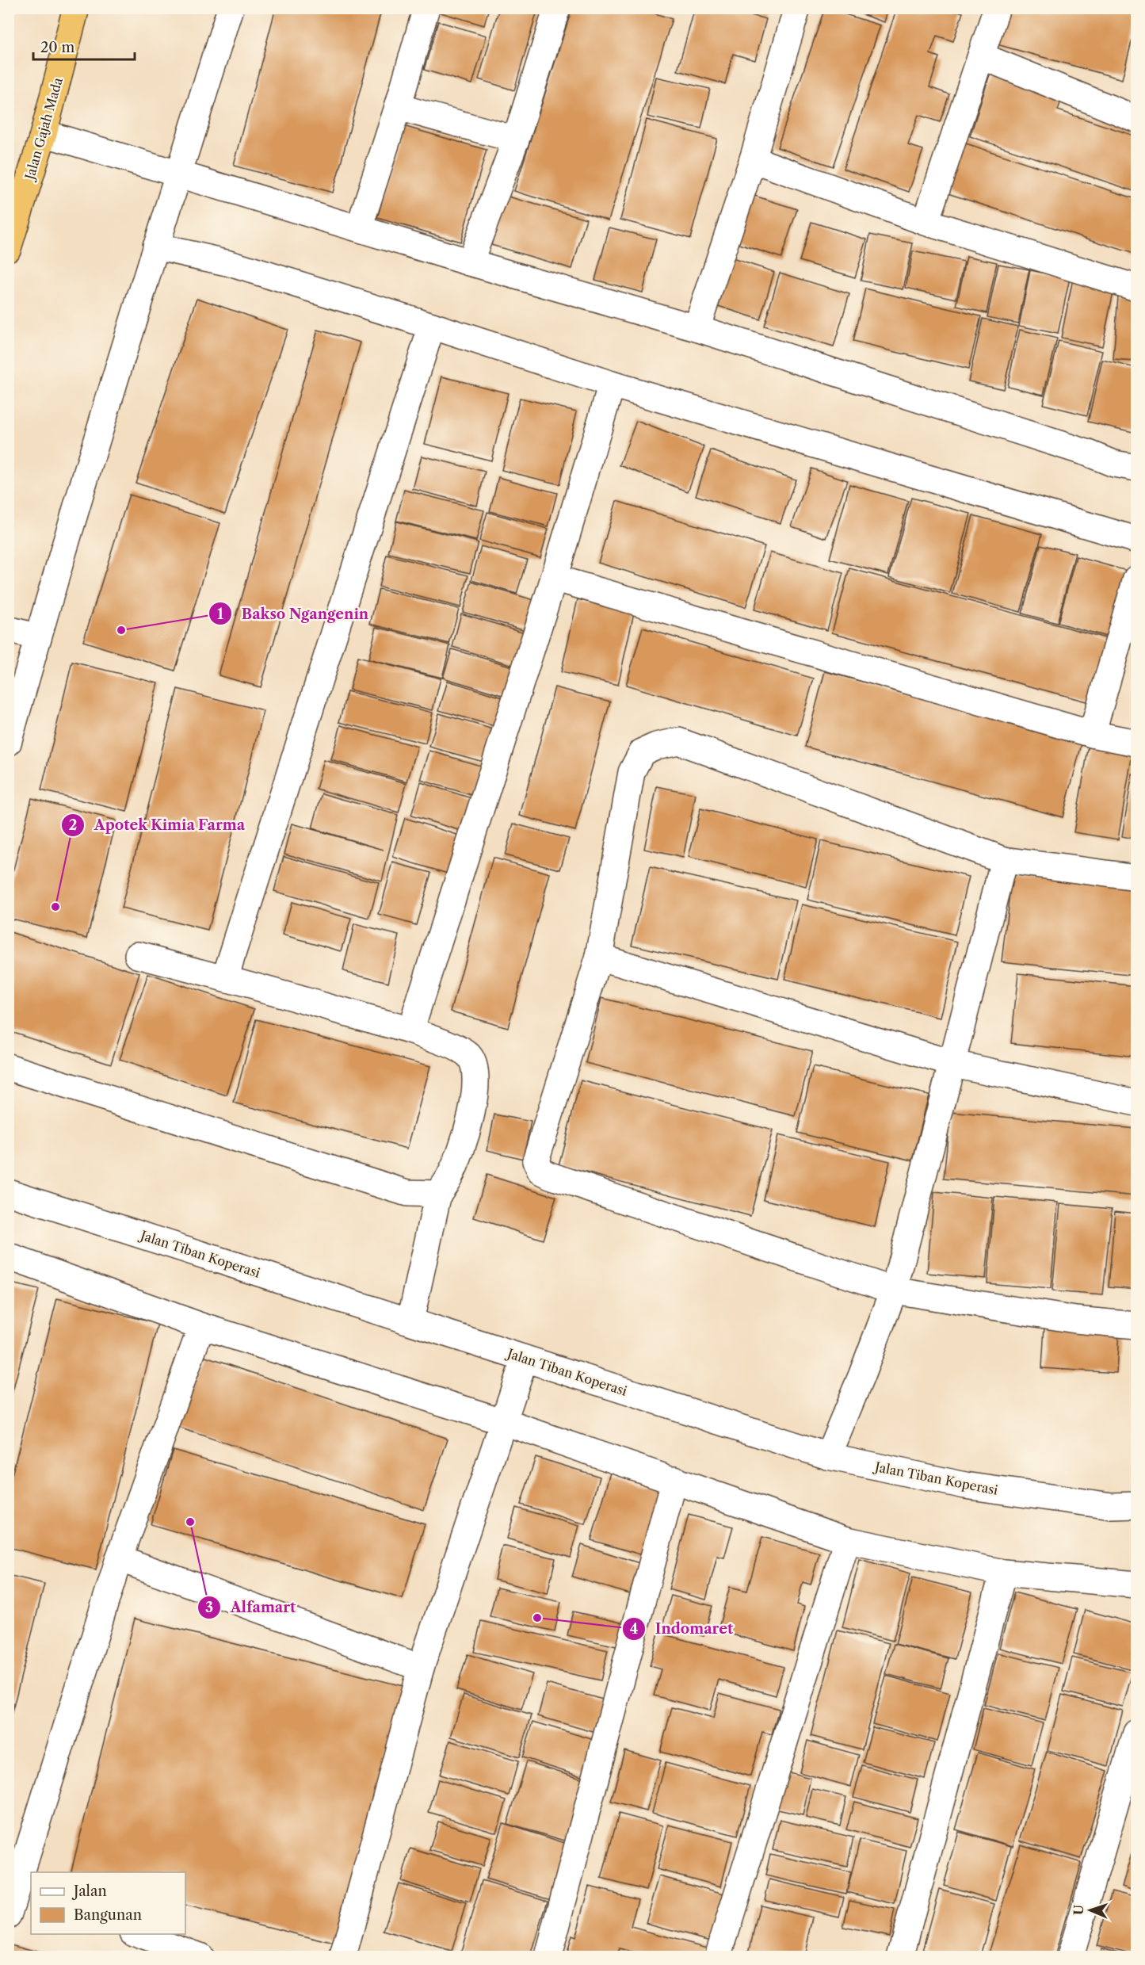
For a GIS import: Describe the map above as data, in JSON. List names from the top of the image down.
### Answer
{
  "streets": {
    "highway": ["Jalan Gajah Mada"],
    "street": ["Jalan Tiban Koperasi"]
  },
  "places": [
    "Bakso Ngangenin",
    "Apotek Kimia Farma",
    "Alfamart",
    "Indomaret"
  ],
  "legend": ["Jalan", "Bangunan"],
  "scale_bar": "20 m",
  "north": "left"
}
